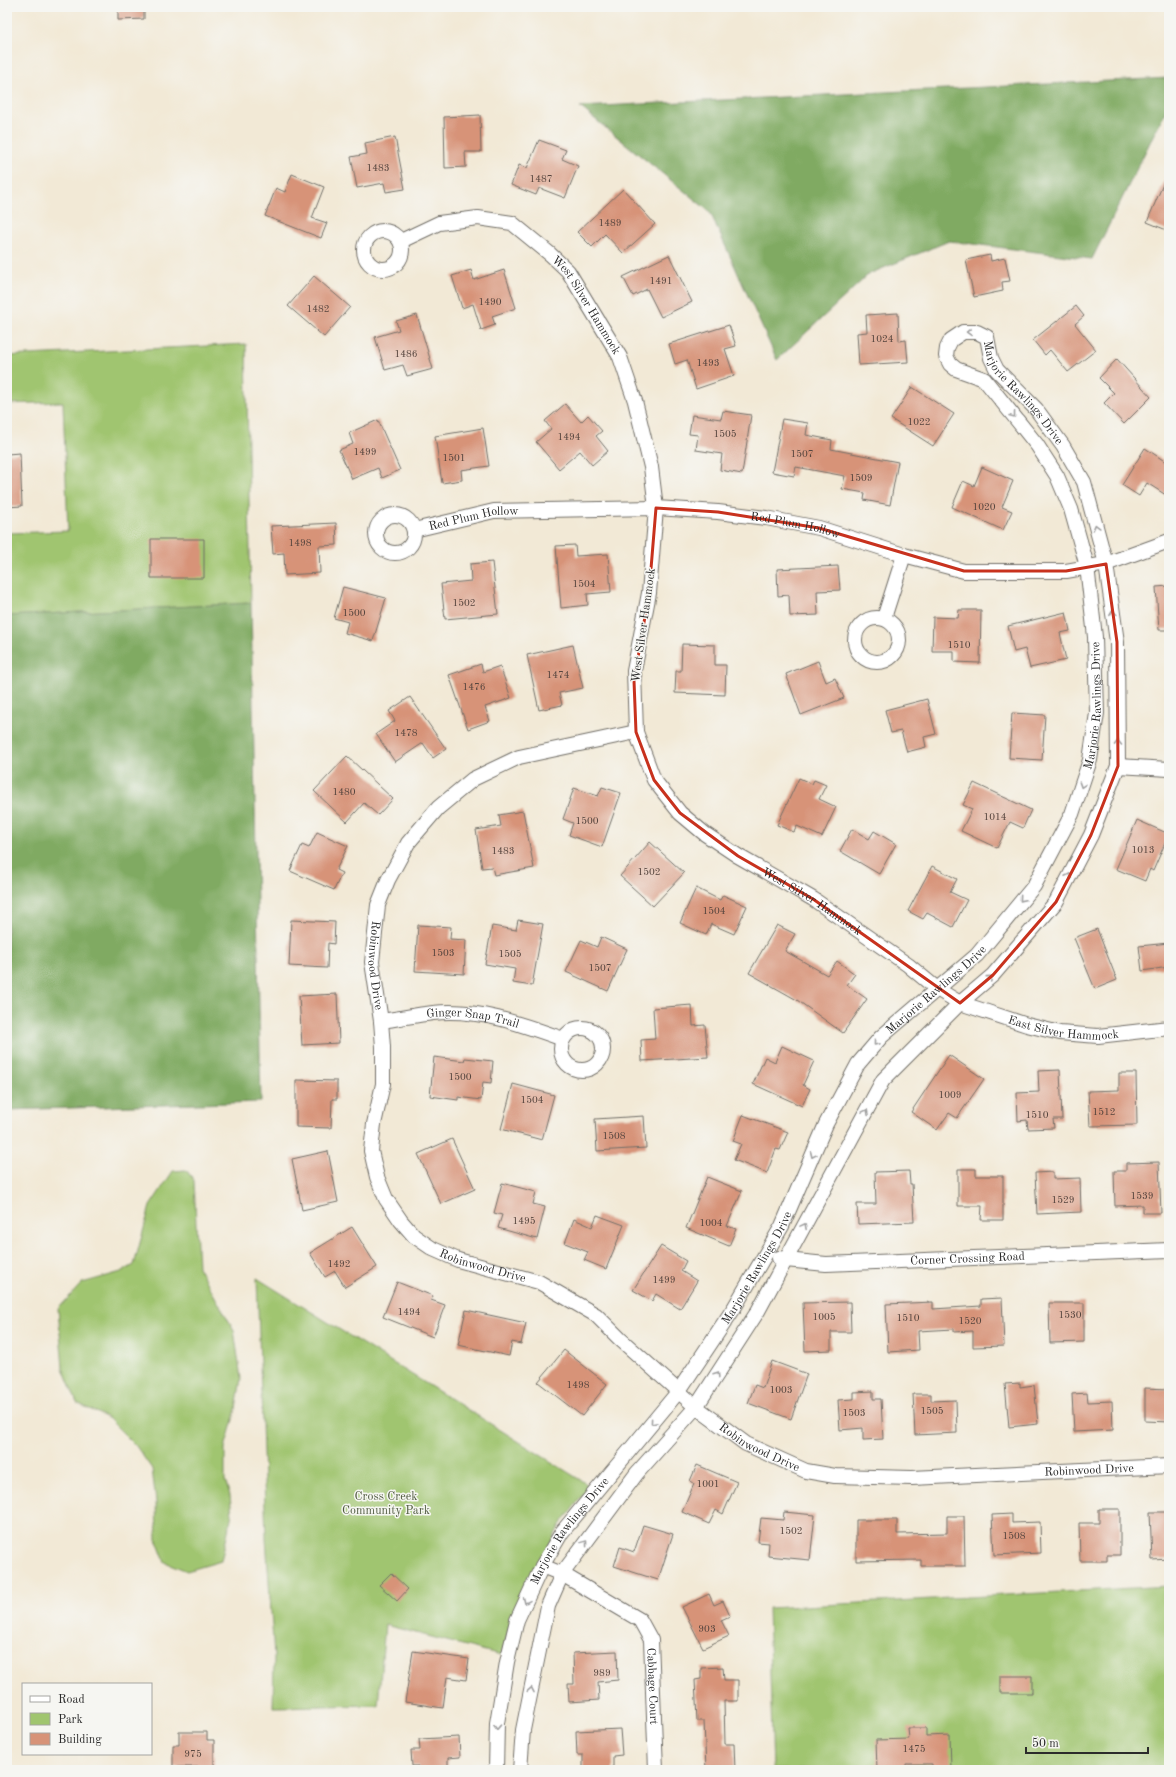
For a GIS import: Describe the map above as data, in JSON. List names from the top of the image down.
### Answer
{
  "streets": {
    "street": [
      "West Silver Hammock",
      "Marjorie Rawlings Drive",
      "Red Plum Hollow",
      "Robinwood Drive",
      "Ginger Snap Trail",
      "East Silver Hammock",
      "Corner Crossing Road",
      "Cabbage Court"
    ]
  },
  "crossings": [
    ["West Silver Hammock", "Marjorie Rawlings Drive"],
    ["West Silver Hammock", "Red Plum Hollow"],
    ["West Silver Hammock", "Robinwood Drive"],
    ["West Silver Hammock", "East Silver Hammock"],
    ["Marjorie Rawlings Drive", "Red Plum Hollow"],
    ["Marjorie Rawlings Drive", "Robinwood Drive"],
    ["Marjorie Rawlings Drive", "East Silver Hammock"],
    ["Marjorie Rawlings Drive", "Corner Crossing Road"],
    ["Marjorie Rawlings Drive", "Cabbage Court"],
    ["Robinwood Drive", "Ginger Snap Trail"]
  ],
  "parks": ["Cross Creek Community Park"],
  "house_numbers": [
    "1483",
    "1487",
    "1489",
    "1491",
    "1490",
    "1482",
    "1024",
    "1486",
    "1493",
    "1022",
    "1505",
    "1494",
    "1499",
    "1507",
    "1501",
    "1509",
    "1020",
    "1498",
    "1504",
    "1502",
    "1500",
    "1510",
    "1474",
    "1476",
    "1478",
    "1480",
    "1014",
    "1500",
    "1013",
    "1483",
    "1502",
    "1504",
    "1503",
    "1505",
    "1507",
    "1500",
    "1009",
    "1504",
    "1512",
    "1510",
    "1508",
    "1539",
    "1529",
    "1495",
    "1004",
    "1492",
    "1499",
    "1494",
    "1530",
    "1005",
    "1510",
    "1520",
    "1498",
    "1003",
    "1505",
    "1503",
    "1001",
    "1502",
    "1508",
    "903",
    "989",
    "1475",
    "975"
  ],
  "legend": ["Road", "Park", "Building"],
  "scale_bar": "50 m"
}
